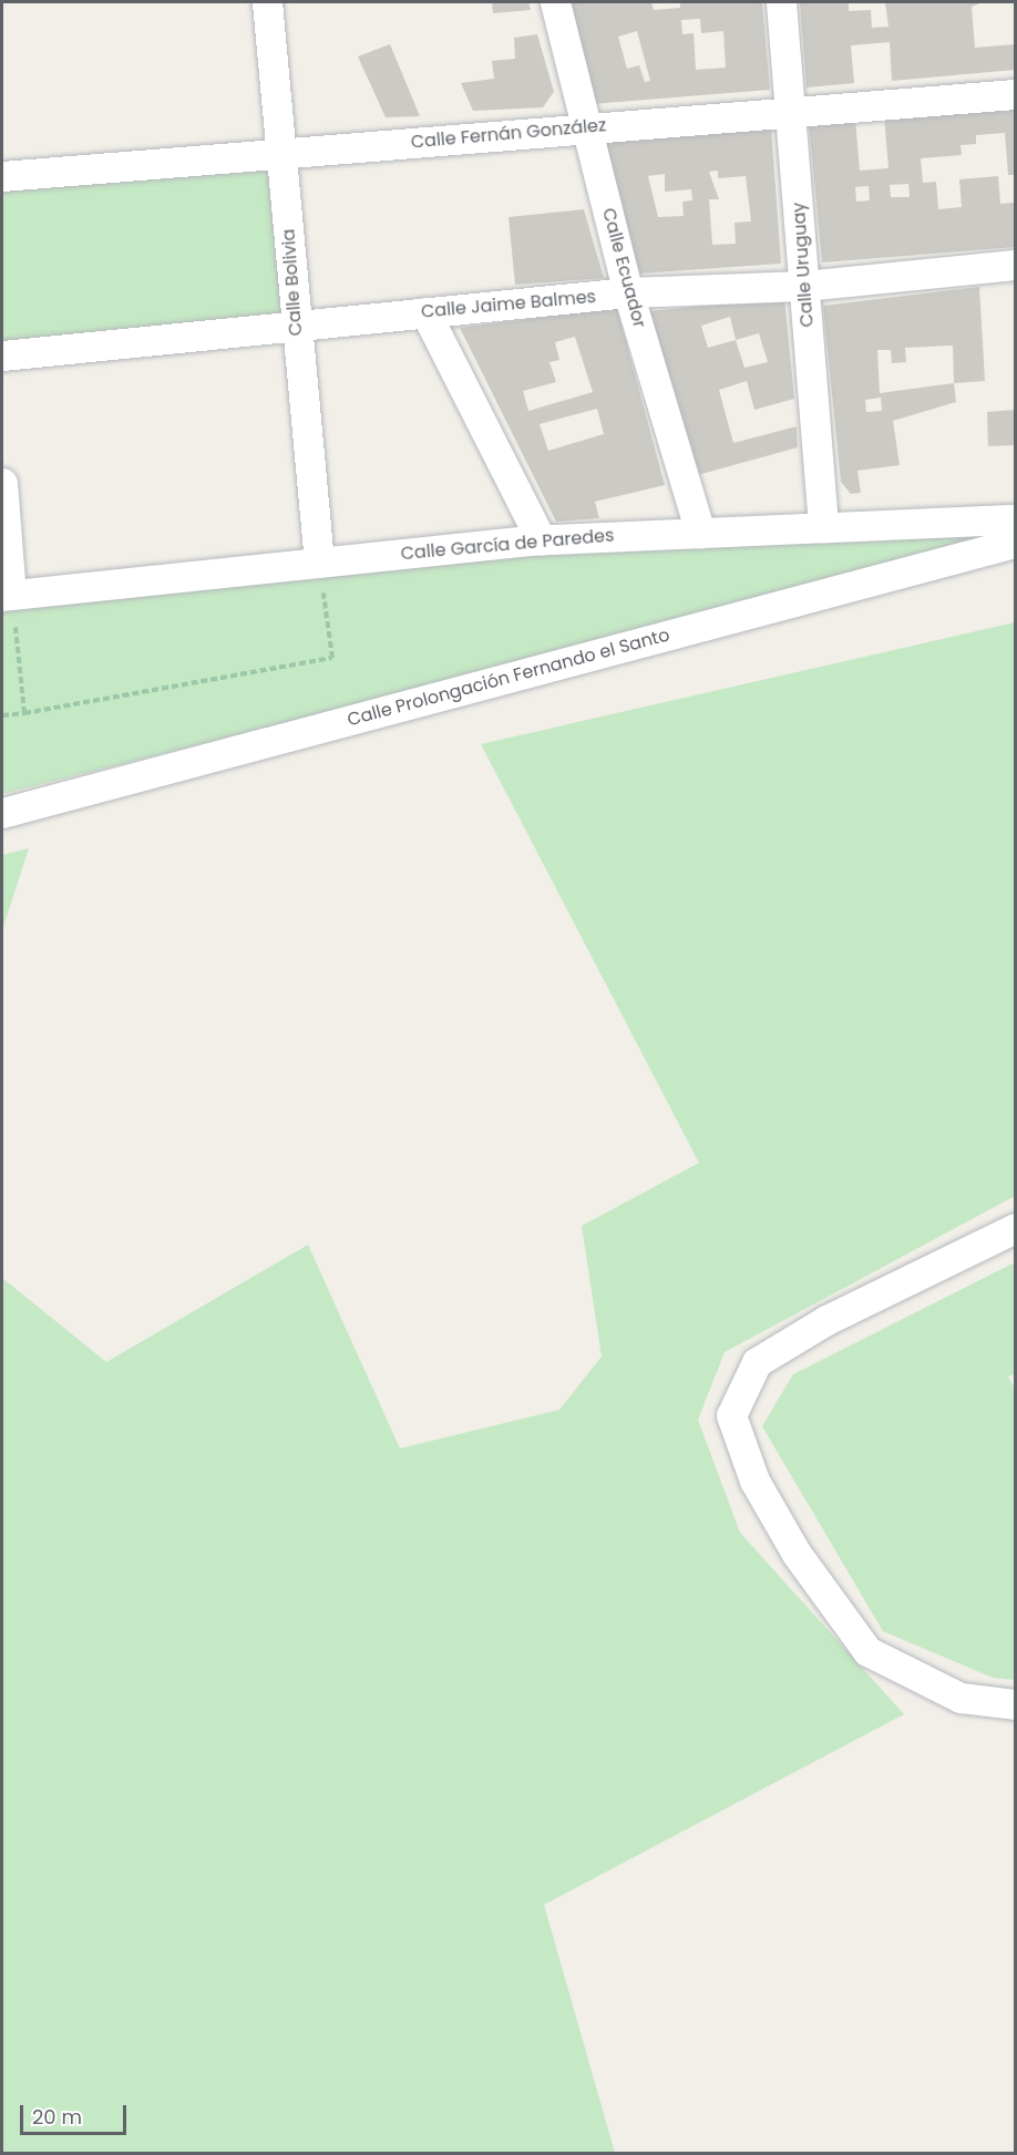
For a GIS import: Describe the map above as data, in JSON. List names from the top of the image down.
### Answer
{
  "streets": {
    "street": [
      "Calle Fernán González",
      "Calle Uruguay",
      "Calle Ecuador",
      "Calle Bolivia",
      "Calle Jaime Balmes",
      "Calle García de Paredes",
      "Calle Prolongación Fernando el Santo"
    ]
  },
  "crossings": [
    ["Calle Fernán González", "Calle Uruguay"],
    ["Calle Fernán González", "Calle Ecuador"],
    ["Calle Fernán González", "Calle Bolivia"],
    ["Calle Uruguay", "Calle Jaime Balmes"],
    ["Calle Uruguay", "Calle García de Paredes"],
    ["Calle Ecuador", "Calle Jaime Balmes"],
    ["Calle Ecuador", "Calle García de Paredes"],
    ["Calle Bolivia", "Calle Jaime Balmes"],
    ["Calle Bolivia", "Calle García de Paredes"]
  ],
  "scale_bar": "20 m"
}
